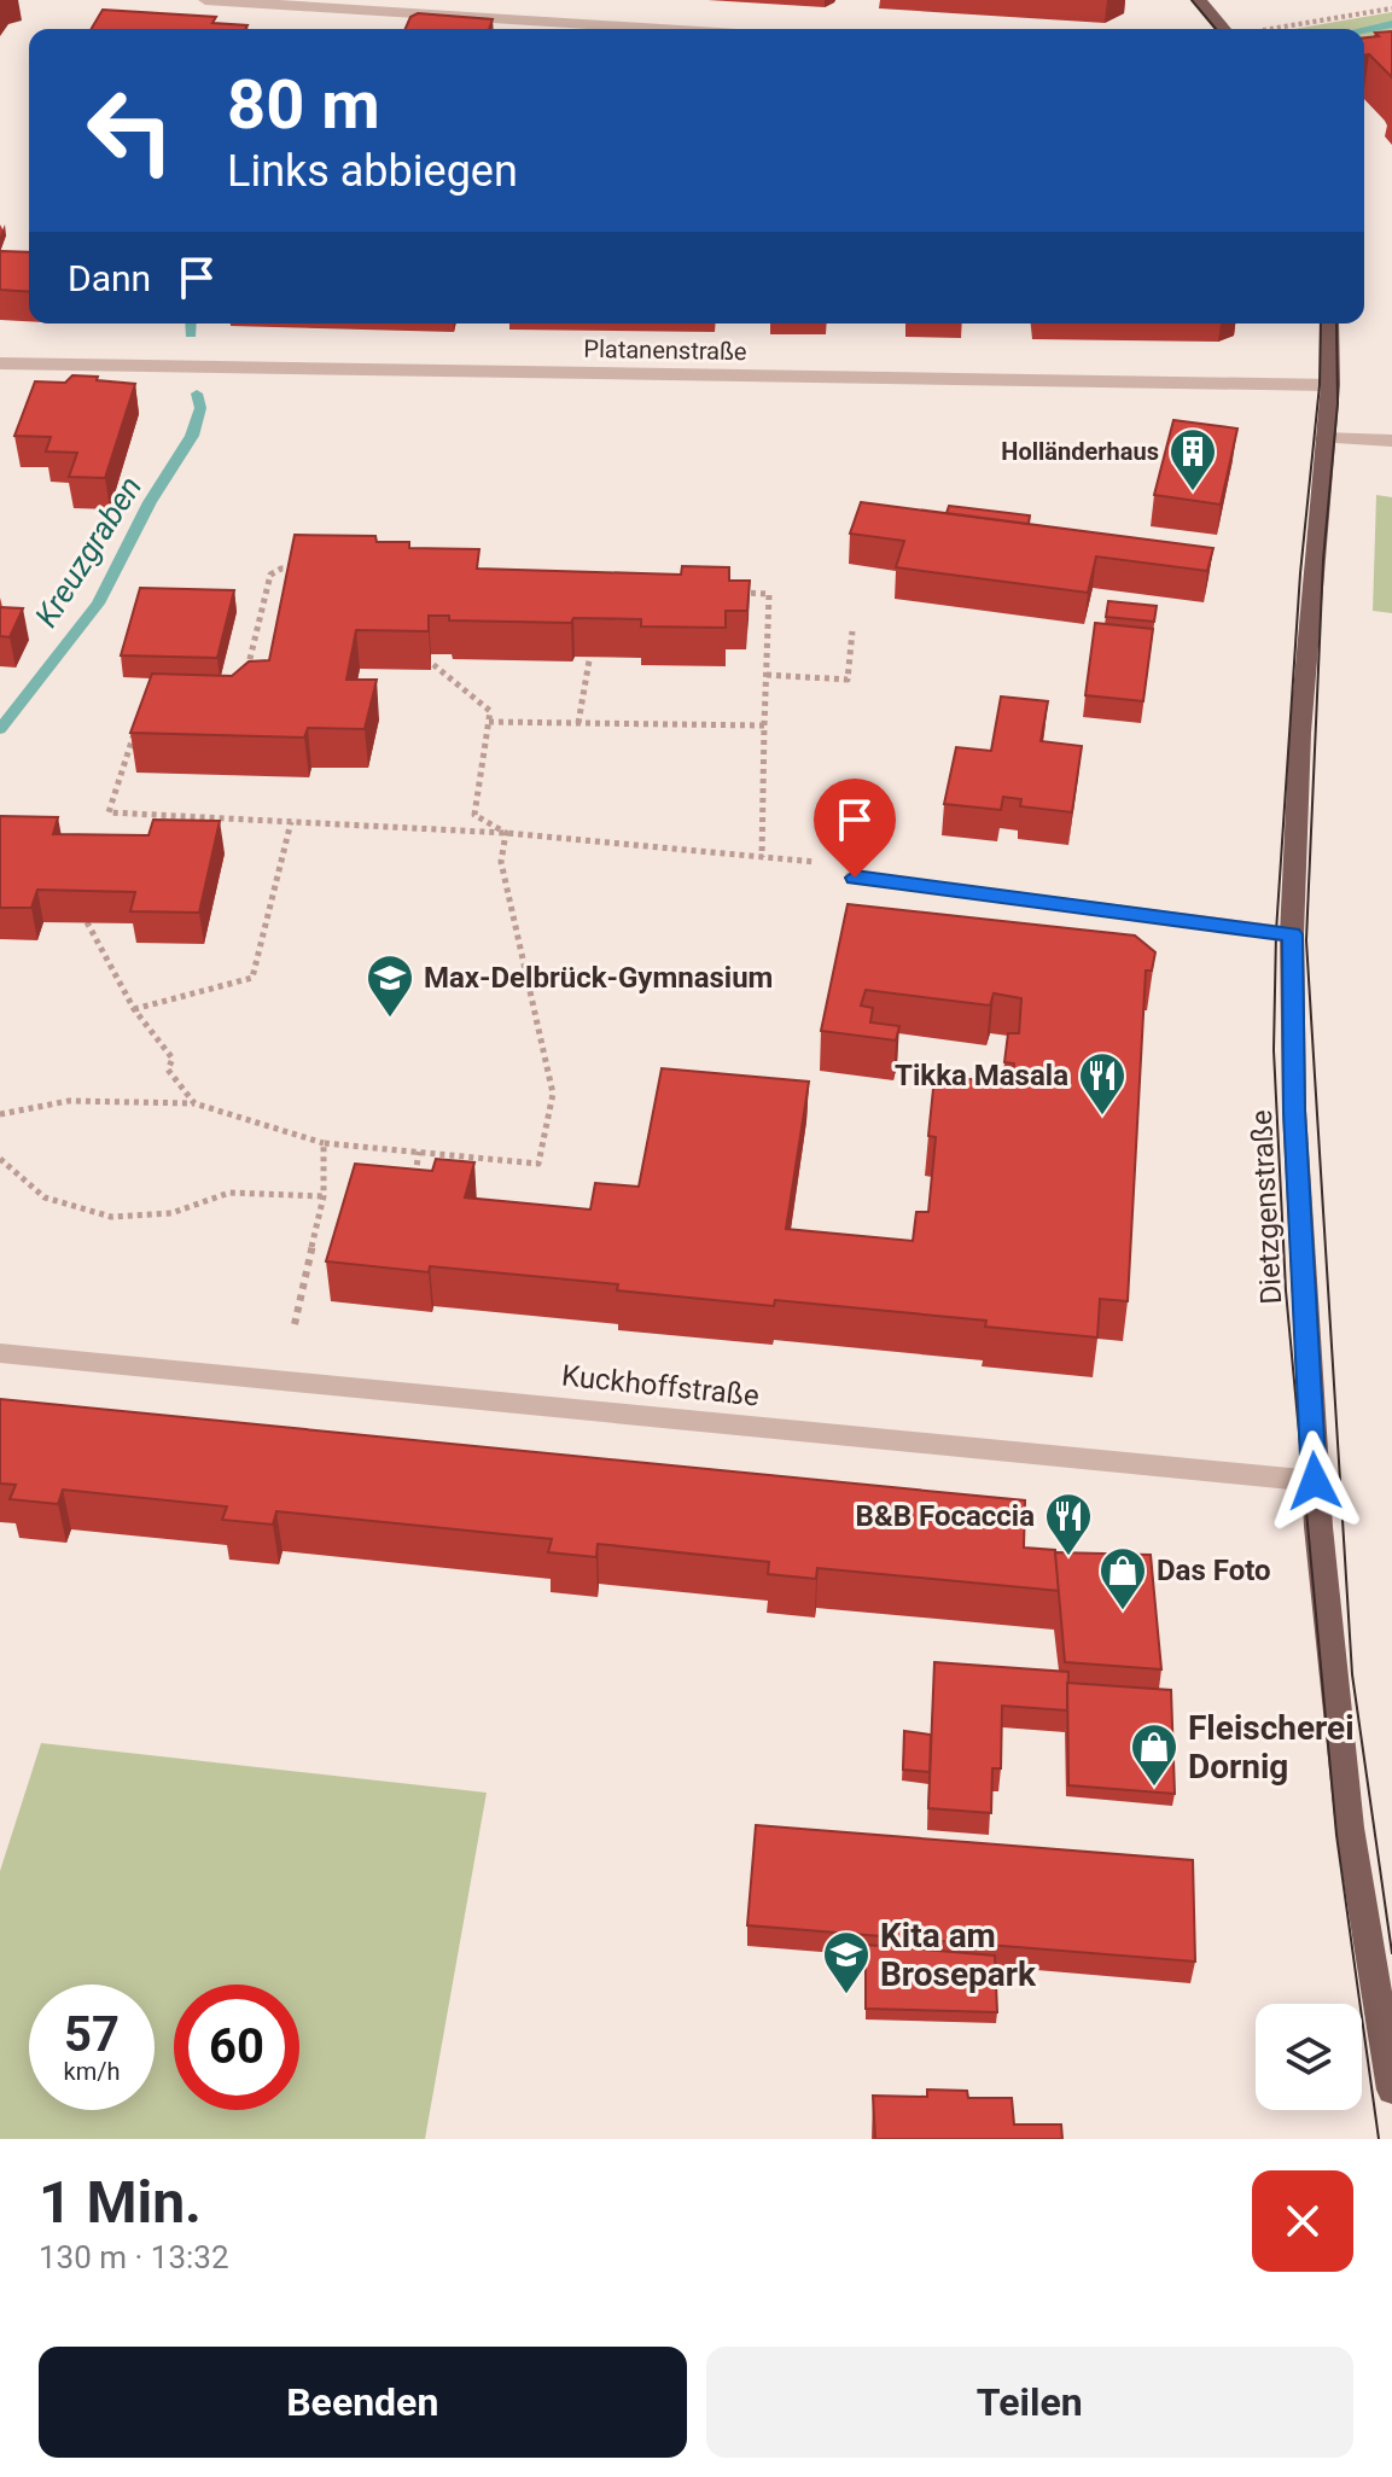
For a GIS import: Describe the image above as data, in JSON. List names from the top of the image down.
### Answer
{
  "streets": {
    "main road": ["Dietzgenstraße"],
    "street": ["Platanenstraße", "Kuckhoffstraße"]
  },
  "crossings": [
    ["Platanenstraße", "Dietzgenstraße"],
    ["Dietzgenstraße", "Kuckhoffstraße"]
  ],
  "water": ["Kreuzgraben"],
  "places": {
    "building": ["Holländerhaus"],
    "school or university": ["Max-Delbrück-Gymnasium", "Kita am Brosepark"],
    "restaurant": ["Tikka Masala", "B&B Focaccia"],
    "shop": ["Das Foto", "Fleischerei Dornig"]
  },
  "page": {
    "turn": ["80 m", "Links abbiegen"],
    "then": "Dann",
    "speed": "57 km/h",
    "limit": "60",
    "heading": ["1 Min.", "130 m · 13:32"],
    "buttons": ["Beenden", "Teilen"]
  }
}
